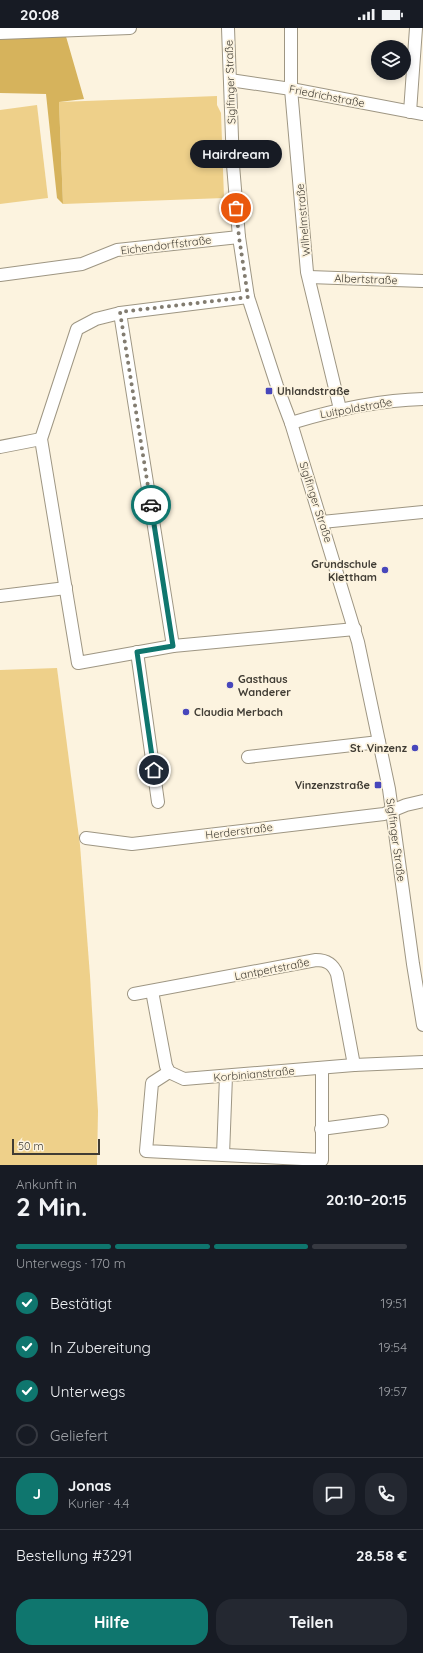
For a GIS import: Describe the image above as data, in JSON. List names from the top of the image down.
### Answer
{
  "streets": {
    "street": [
      "Siglfinger Straße",
      "Friedrichstraße",
      "Wilhelmstraße",
      "Eichendorffstraße",
      "Albertstraße",
      "Luitpoldstraße",
      "Herderstraße",
      "Lantpertstraße",
      "Korbinianstraße"
    ]
  },
  "crossings": [
    ["Siglfinger Straße", "Friedrichstraße"],
    ["Siglfinger Straße", "Eichendorffstraße"],
    ["Siglfinger Straße", "Luitpoldstraße"],
    ["Siglfinger Straße", "Herderstraße"],
    ["Friedrichstraße", "Wilhelmstraße"],
    ["Wilhelmstraße", "Albertstraße"],
    ["Wilhelmstraße", "Luitpoldstraße"],
    ["Lantpertstraße", "Korbinianstraße"]
  ],
  "places": {
    "other": [
      "Hairdream",
      "Grundschule Klettham",
      "Gasthaus Wanderer",
      "Claudia Merbach",
      "St. Vinzenz"
    ],
    "transit": ["Uhlandstraße", "Vinzenzstraße"]
  },
  "scale_bar": "50 m",
  "page": {
    "status": "20:08",
    "bubble": "Hairdream",
    "scale": "50 m",
    "heading": ["2 Min.", "Ankunft in", "20:10–20:15"],
    "panel": [
      "Jonas",
      "Kurier · 4.4",
      "Bestellung #3291",
      "28.58 €"
    ],
    "bar": "Unterwegs · 170 m",
    "list": [
      ["Bestätigt", "19:51"],
      ["In Zubereitung", "19:54"],
      ["Unterwegs", "19:57"],
      "Geliefert"
    ],
    "round": "J",
    "buttons": ["Hilfe", "Teilen"]
  }
}
